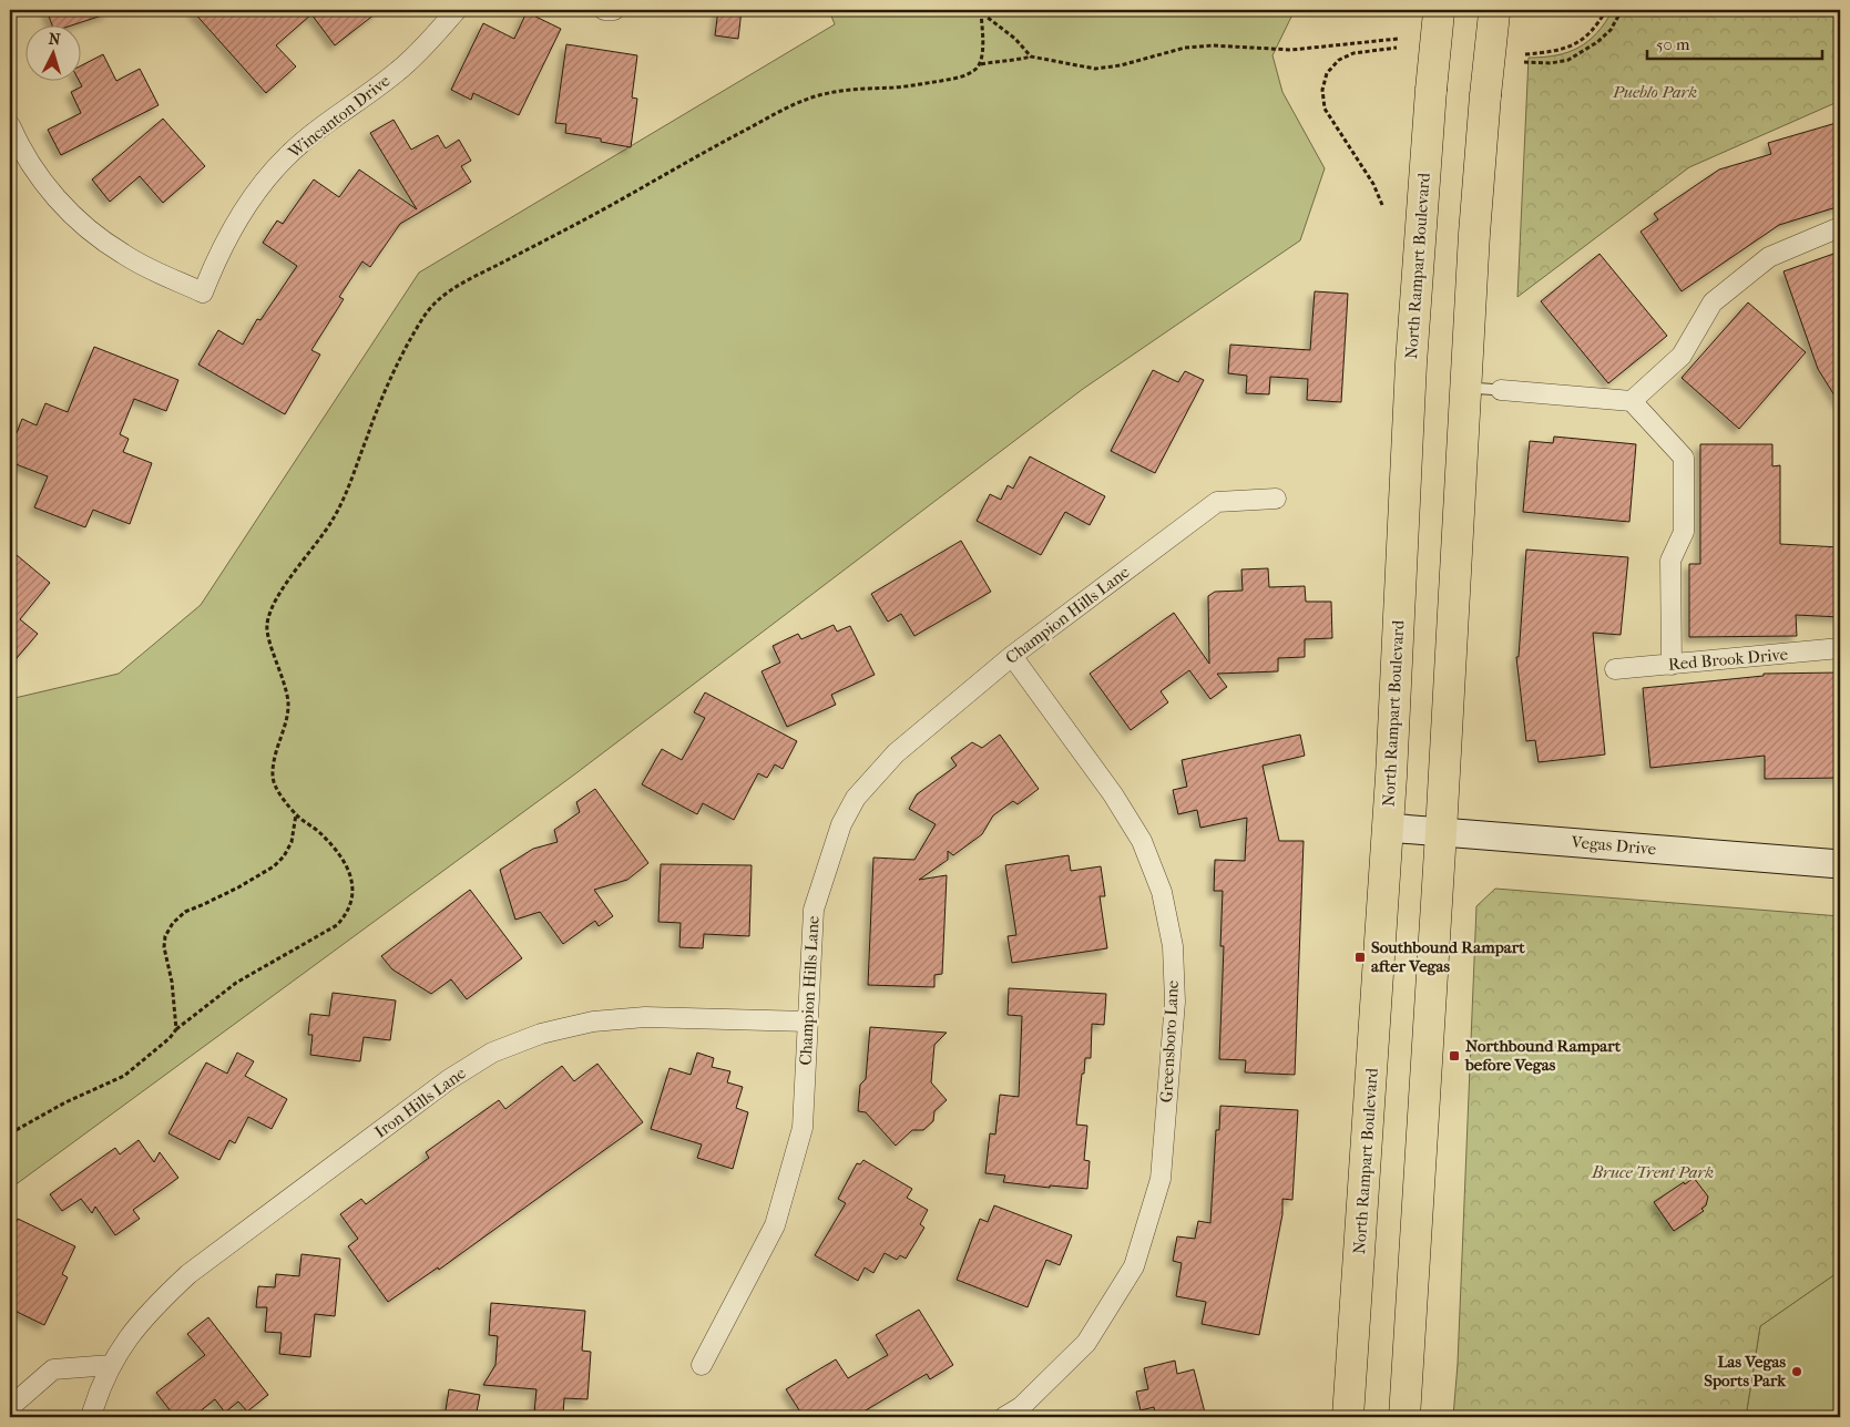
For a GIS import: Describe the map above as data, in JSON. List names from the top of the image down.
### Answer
{
  "streets": {
    "main road": ["North Rampart Boulevard", "Vegas Drive"],
    "street": [
      "Wincanton Drive",
      "Champion Hills Lane",
      "Red Brook Drive",
      "Greensboro Lane",
      "Iron Hills Lane"
    ]
  },
  "crossings": [
    ["North Rampart Boulevard", "Vegas Drive"],
    ["Champion Hills Lane", "Greensboro Lane"],
    ["Champion Hills Lane", "Iron Hills Lane"]
  ],
  "parks": ["Pueblo Park", "Bruce Trent Park"],
  "places": {
    "transit": ["Southbound Rampart after Vegas", "Northbound Rampart before Vegas"],
    "other": ["Las Vegas Sports Park"]
  },
  "scale_bar": "50 m",
  "north": "top"
}
